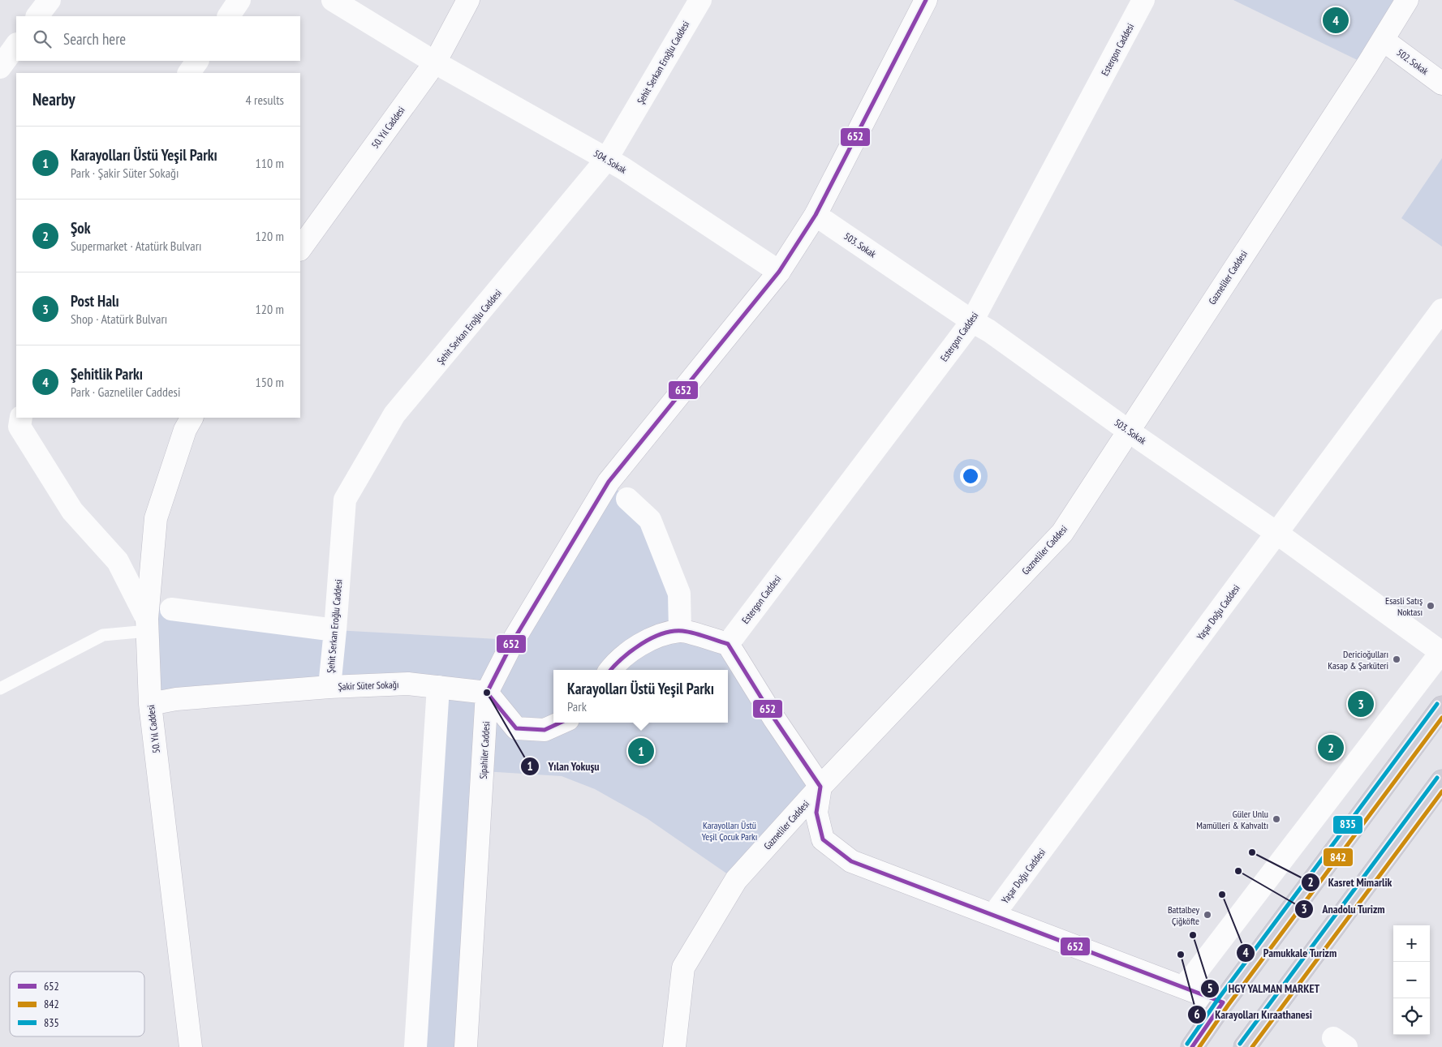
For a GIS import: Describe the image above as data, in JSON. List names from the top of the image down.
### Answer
{
  "streets": {
    "street": [
      "Estergon Caddesi",
      "502. Sokak",
      "Şehit Serkan Eroğlu Caddesi",
      "50. Yıl Caddesi",
      "504. Sokak",
      "503. Sokak",
      "Gazneliler Caddesi",
      "Yaşar Doğu Caddesi",
      "Şakir Süter Sokağı",
      "Sipahiler Caddesi"
    ]
  },
  "crossings": [
    ["Estergon Caddesi", "503. Sokak"],
    ["502. Sokak", "Gazneliler Caddesi"],
    ["Şehit Serkan Eroğlu Caddesi", "504. Sokak"],
    ["Şehit Serkan Eroğlu Caddesi", "Şakir Süter Sokağı"],
    ["50. Yıl Caddesi", "504. Sokak"],
    ["50. Yıl Caddesi", "Şakir Süter Sokağı"],
    ["504. Sokak", "Sipahiler Caddesi"],
    ["503. Sokak", "Gazneliler Caddesi"],
    ["503. Sokak", "Yaşar Doğu Caddesi"],
    ["503. Sokak", "Sipahiler Caddesi"],
    ["Şakir Süter Sokağı", "Sipahiler Caddesi"]
  ],
  "parks": ["Karayolları Üstü Yeşil Çocuk Parkı"],
  "places": [
    "Esasli Satış Noktası",
    "Dericioğulları Kasap & Şarküteri",
    "Yılan Yokuşu",
    "Güler Unlu Mamülleri & Kahvaltı",
    "Kasret Mimarlik",
    "Anadolu Turizm",
    "Pamukkale Turizm",
    "Battalbey Çiğköfte",
    "HGY YALMAN MARKET",
    "Karayolları Kıraathanesi"
  ],
  "lines": ["transit line 652", "transit line 835", "transit line 842"],
  "legend": ["652", "842", "835"],
  "page": {
    "pins": [
      "4",
      "3",
      "2",
      "1"
    ],
    "search": "Search here",
    "heading": ["Nearby", "4 results"],
    "list": [
      {
        "mark": "1",
        "name": "Karayolları Üstü Yeşil Parkı",
        "note": "Park · Şakir Süter Sokağı",
        "value": "110 m"
      },
      {
        "mark": "2",
        "name": "Şok",
        "note": "Supermarket · Atatürk Bulvarı",
        "value": "120 m"
      },
      {
        "mark": "3",
        "name": "Post Halı",
        "note": "Shop · Atatürk Bulvarı",
        "value": "120 m"
      },
      {
        "mark": "4",
        "name": "Şehitlik Parkı",
        "note": "Park · Gazneliler Caddesi",
        "value": "150 m"
      }
    ],
    "popup": ["Karayolları Üstü Yeşil Parkı", "Park"],
    "map_buttons": ["+", "−"]
  }
}
